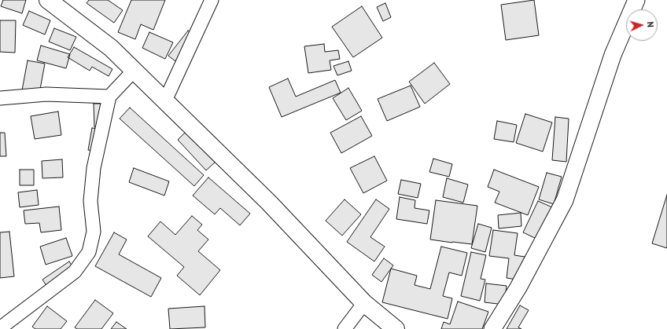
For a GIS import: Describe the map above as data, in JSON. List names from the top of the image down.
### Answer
{
  "north": "right"
}
